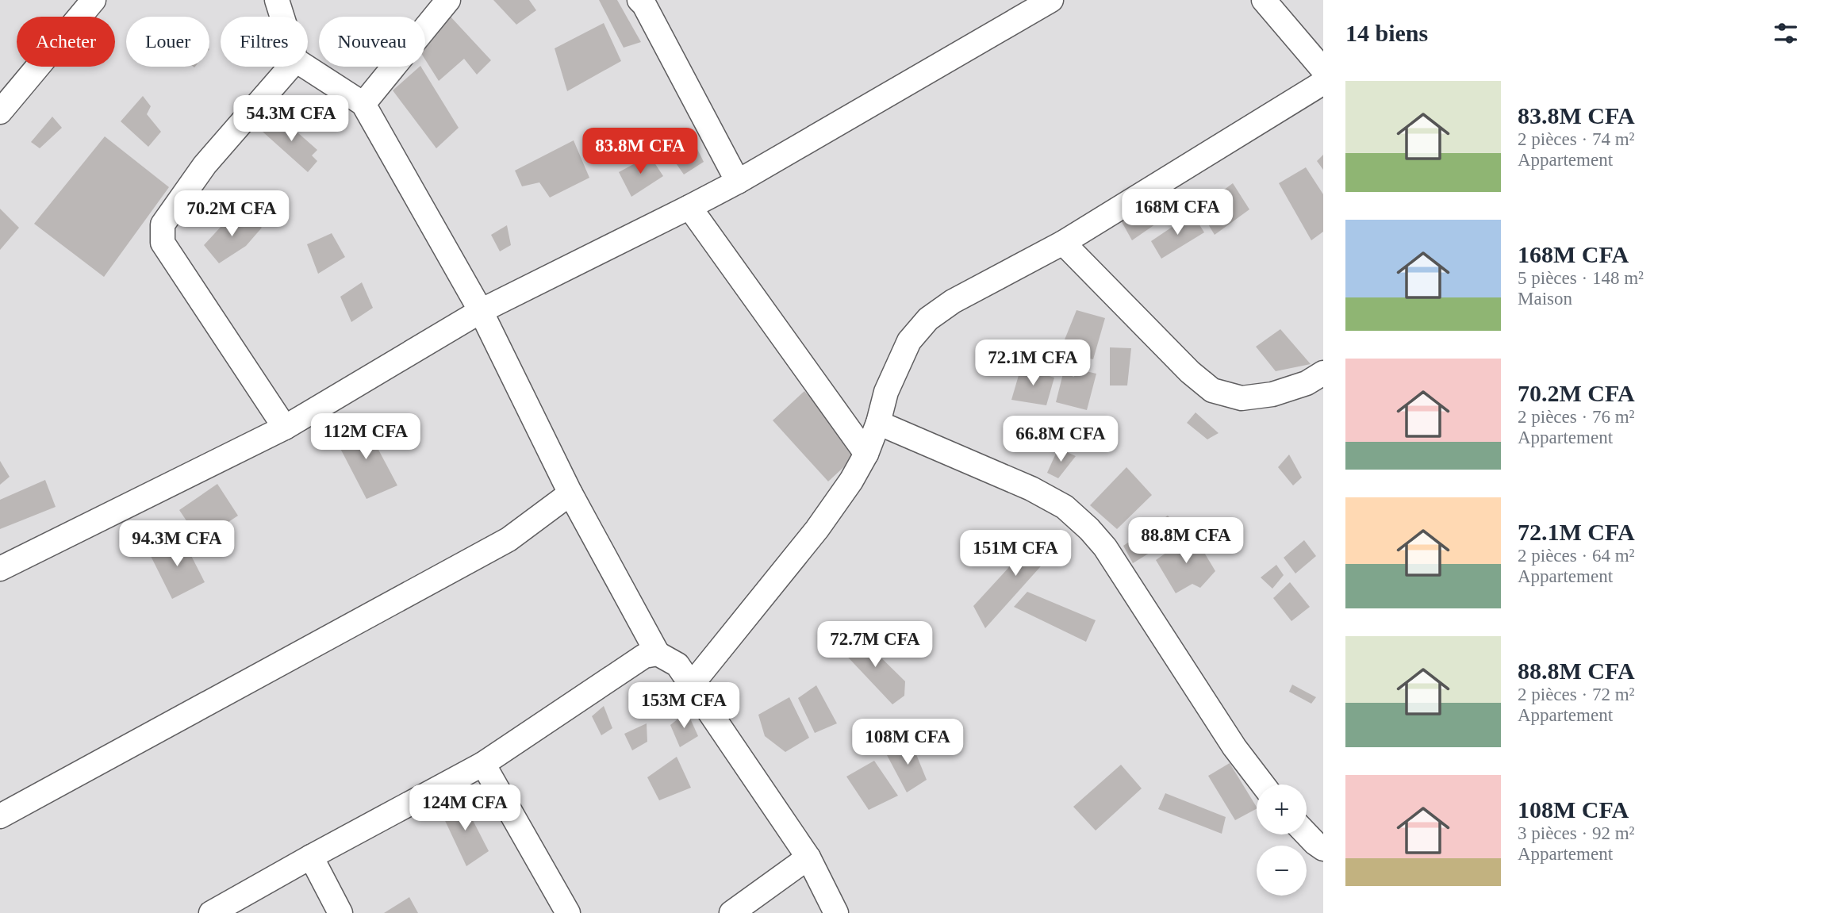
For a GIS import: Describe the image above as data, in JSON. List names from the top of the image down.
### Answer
{
  "page": {
    "heading": "14 biens",
    "chip": [
      "Acheter",
      "Louer",
      "Filtres",
      "Nouveau"
    ],
    "list": [
      {
        "name": "83.8M CFA",
        "note": "2 pièces · 74 m² · Appartement"
      },
      {
        "name": "168M CFA",
        "note": "5 pièces · 148 m² · Maison"
      },
      {
        "name": "70.2M CFA",
        "note": "2 pièces · 76 m² · Appartement"
      },
      {
        "name": "72.1M CFA",
        "note": "2 pièces · 64 m² · Appartement"
      },
      {
        "name": "88.8M CFA",
        "note": "2 pièces · 72 m² · Appartement"
      },
      {
        "name": "108M CFA",
        "note": "3 pièces · 92 m² · Appartement"
      }
    ],
    "price": [
      "54.3M CFA",
      "83.8M CFA",
      "168M CFA",
      "70.2M CFA",
      "72.1M CFA",
      "112M CFA",
      "66.8M CFA",
      "88.8M CFA",
      "94.3M CFA",
      "151M CFA",
      "72.7M CFA",
      "153M CFA",
      "108M CFA",
      "124M CFA"
    ],
    "map_buttons": ["+", "−"]
  }
}
